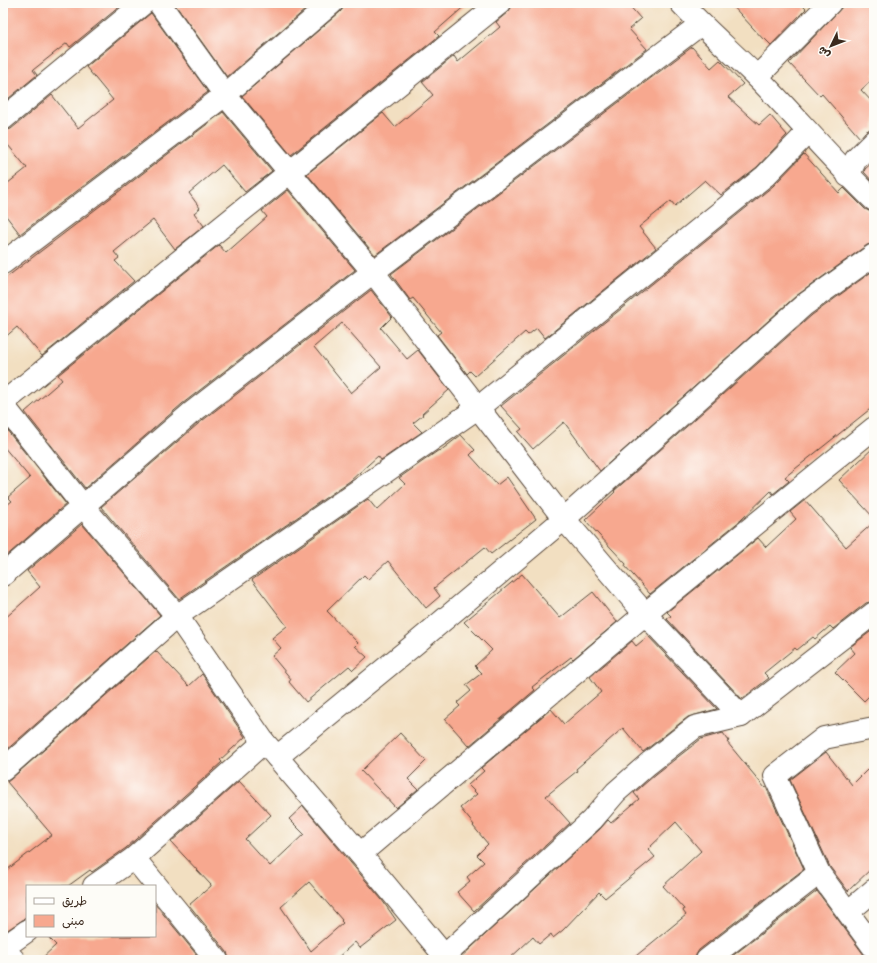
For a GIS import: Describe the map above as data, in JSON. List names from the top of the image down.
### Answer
{
  "legend": ["طريق", "مبنى"],
  "north": "bottom left"
}
